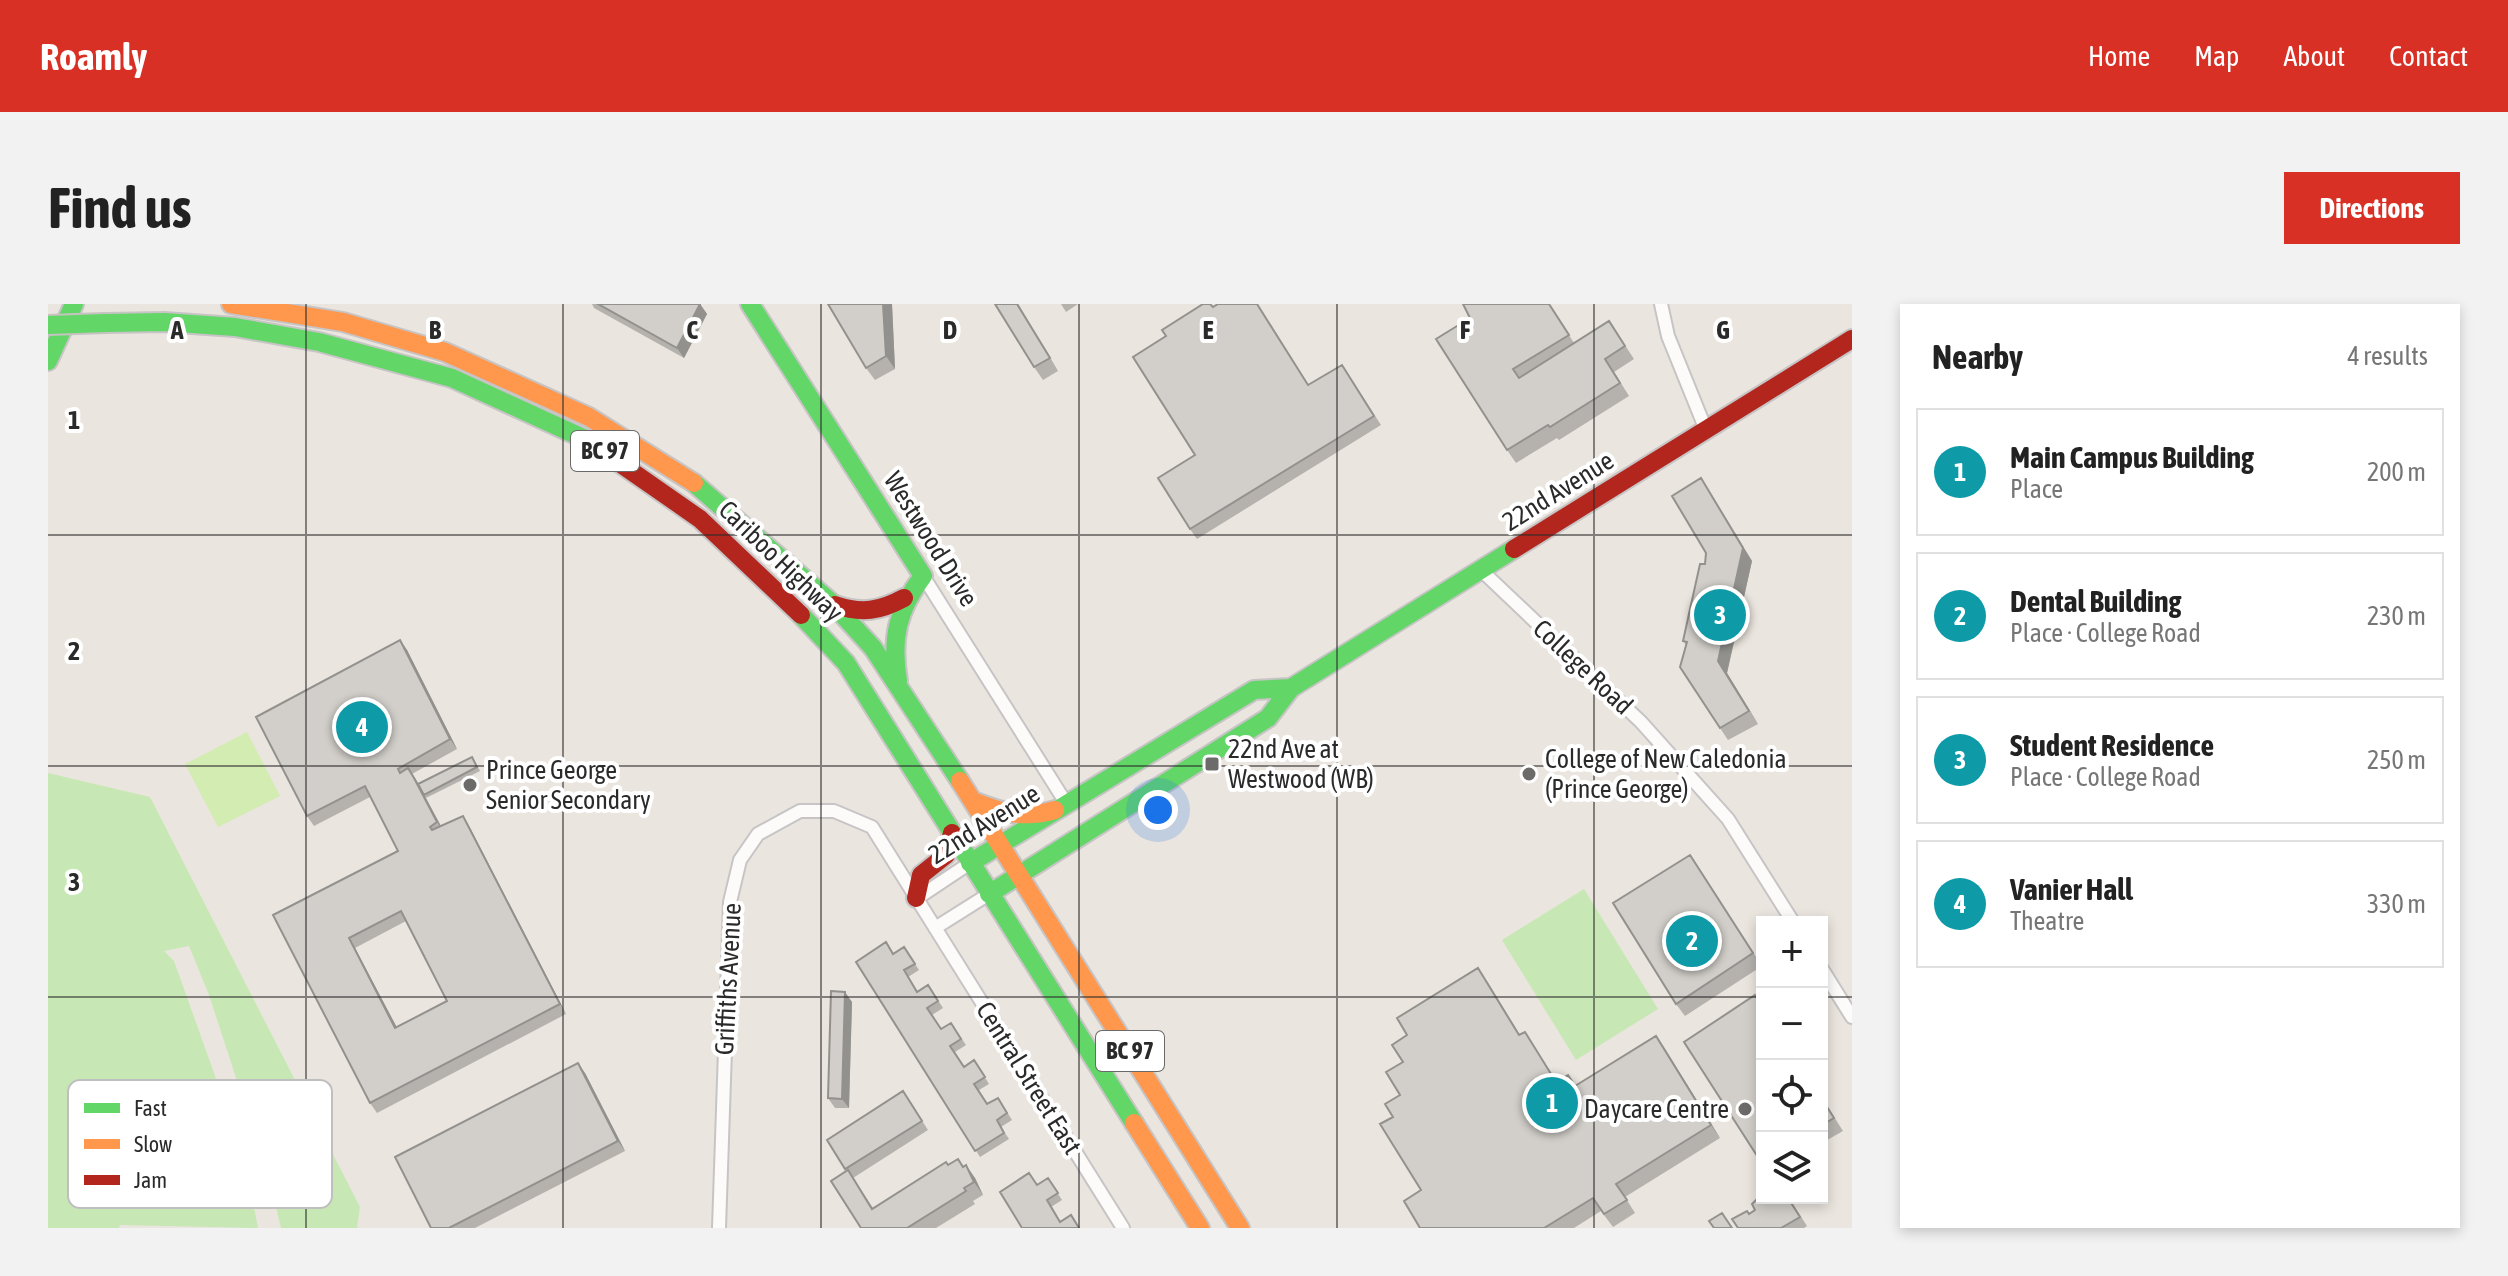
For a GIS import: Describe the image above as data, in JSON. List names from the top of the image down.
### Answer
{
  "streets": {
    "main road": [
      "BC 97",
      "22nd Avenue",
      "Westwood Drive",
      "Cariboo Highway"
    ],
    "street": ["College Road", "Griffiths Avenue", "Central Street East"]
  },
  "crossings": [
    ["22nd Avenue", "Westwood Drive"],
    ["22nd Avenue", "Cariboo Highway"],
    ["22nd Avenue", "College Road"],
    ["22nd Avenue", "Griffiths Avenue"],
    ["22nd Avenue", "Central Street East"],
    ["Griffiths Avenue", "Central Street East"]
  ],
  "places": {
    "transit": ["22nd Ave at Westwood (WB)"],
    "other": ["College of New Caledonia (Prince George)", "Prince George Senior Secondary", "Daycare Centre"]
  },
  "legend": ["Fast", "Slow", "Jam"],
  "page": {
    "header": "Roamly",
    "nav": [
      "Home",
      "Map",
      "About",
      "Contact"
    ],
    "buttons": "Directions",
    "title": "Find us",
    "heading": ["Nearby", "4 results"],
    "list": [
      {
        "mark": "1",
        "name": "Main Campus Building",
        "note": "Place",
        "value": "200 m"
      },
      {
        "mark": "2",
        "name": "Dental Building",
        "note": "Place · College Road",
        "value": "230 m"
      },
      {
        "mark": "3",
        "name": "Student Residence",
        "note": "Place · College Road",
        "value": "250 m"
      },
      {
        "mark": "4",
        "name": "Vanier Hall",
        "note": "Theatre",
        "value": "330 m"
      }
    ],
    "pins": [
      "3",
      "4",
      "2",
      "1"
    ],
    "map_buttons": ["+", "−"]
  },
  "grid": {
    "columns": [
      "A",
      "B",
      "C",
      "D",
      "E",
      "F",
      "G"
    ],
    "rows": ["1", "2", "3"]
  }
}
